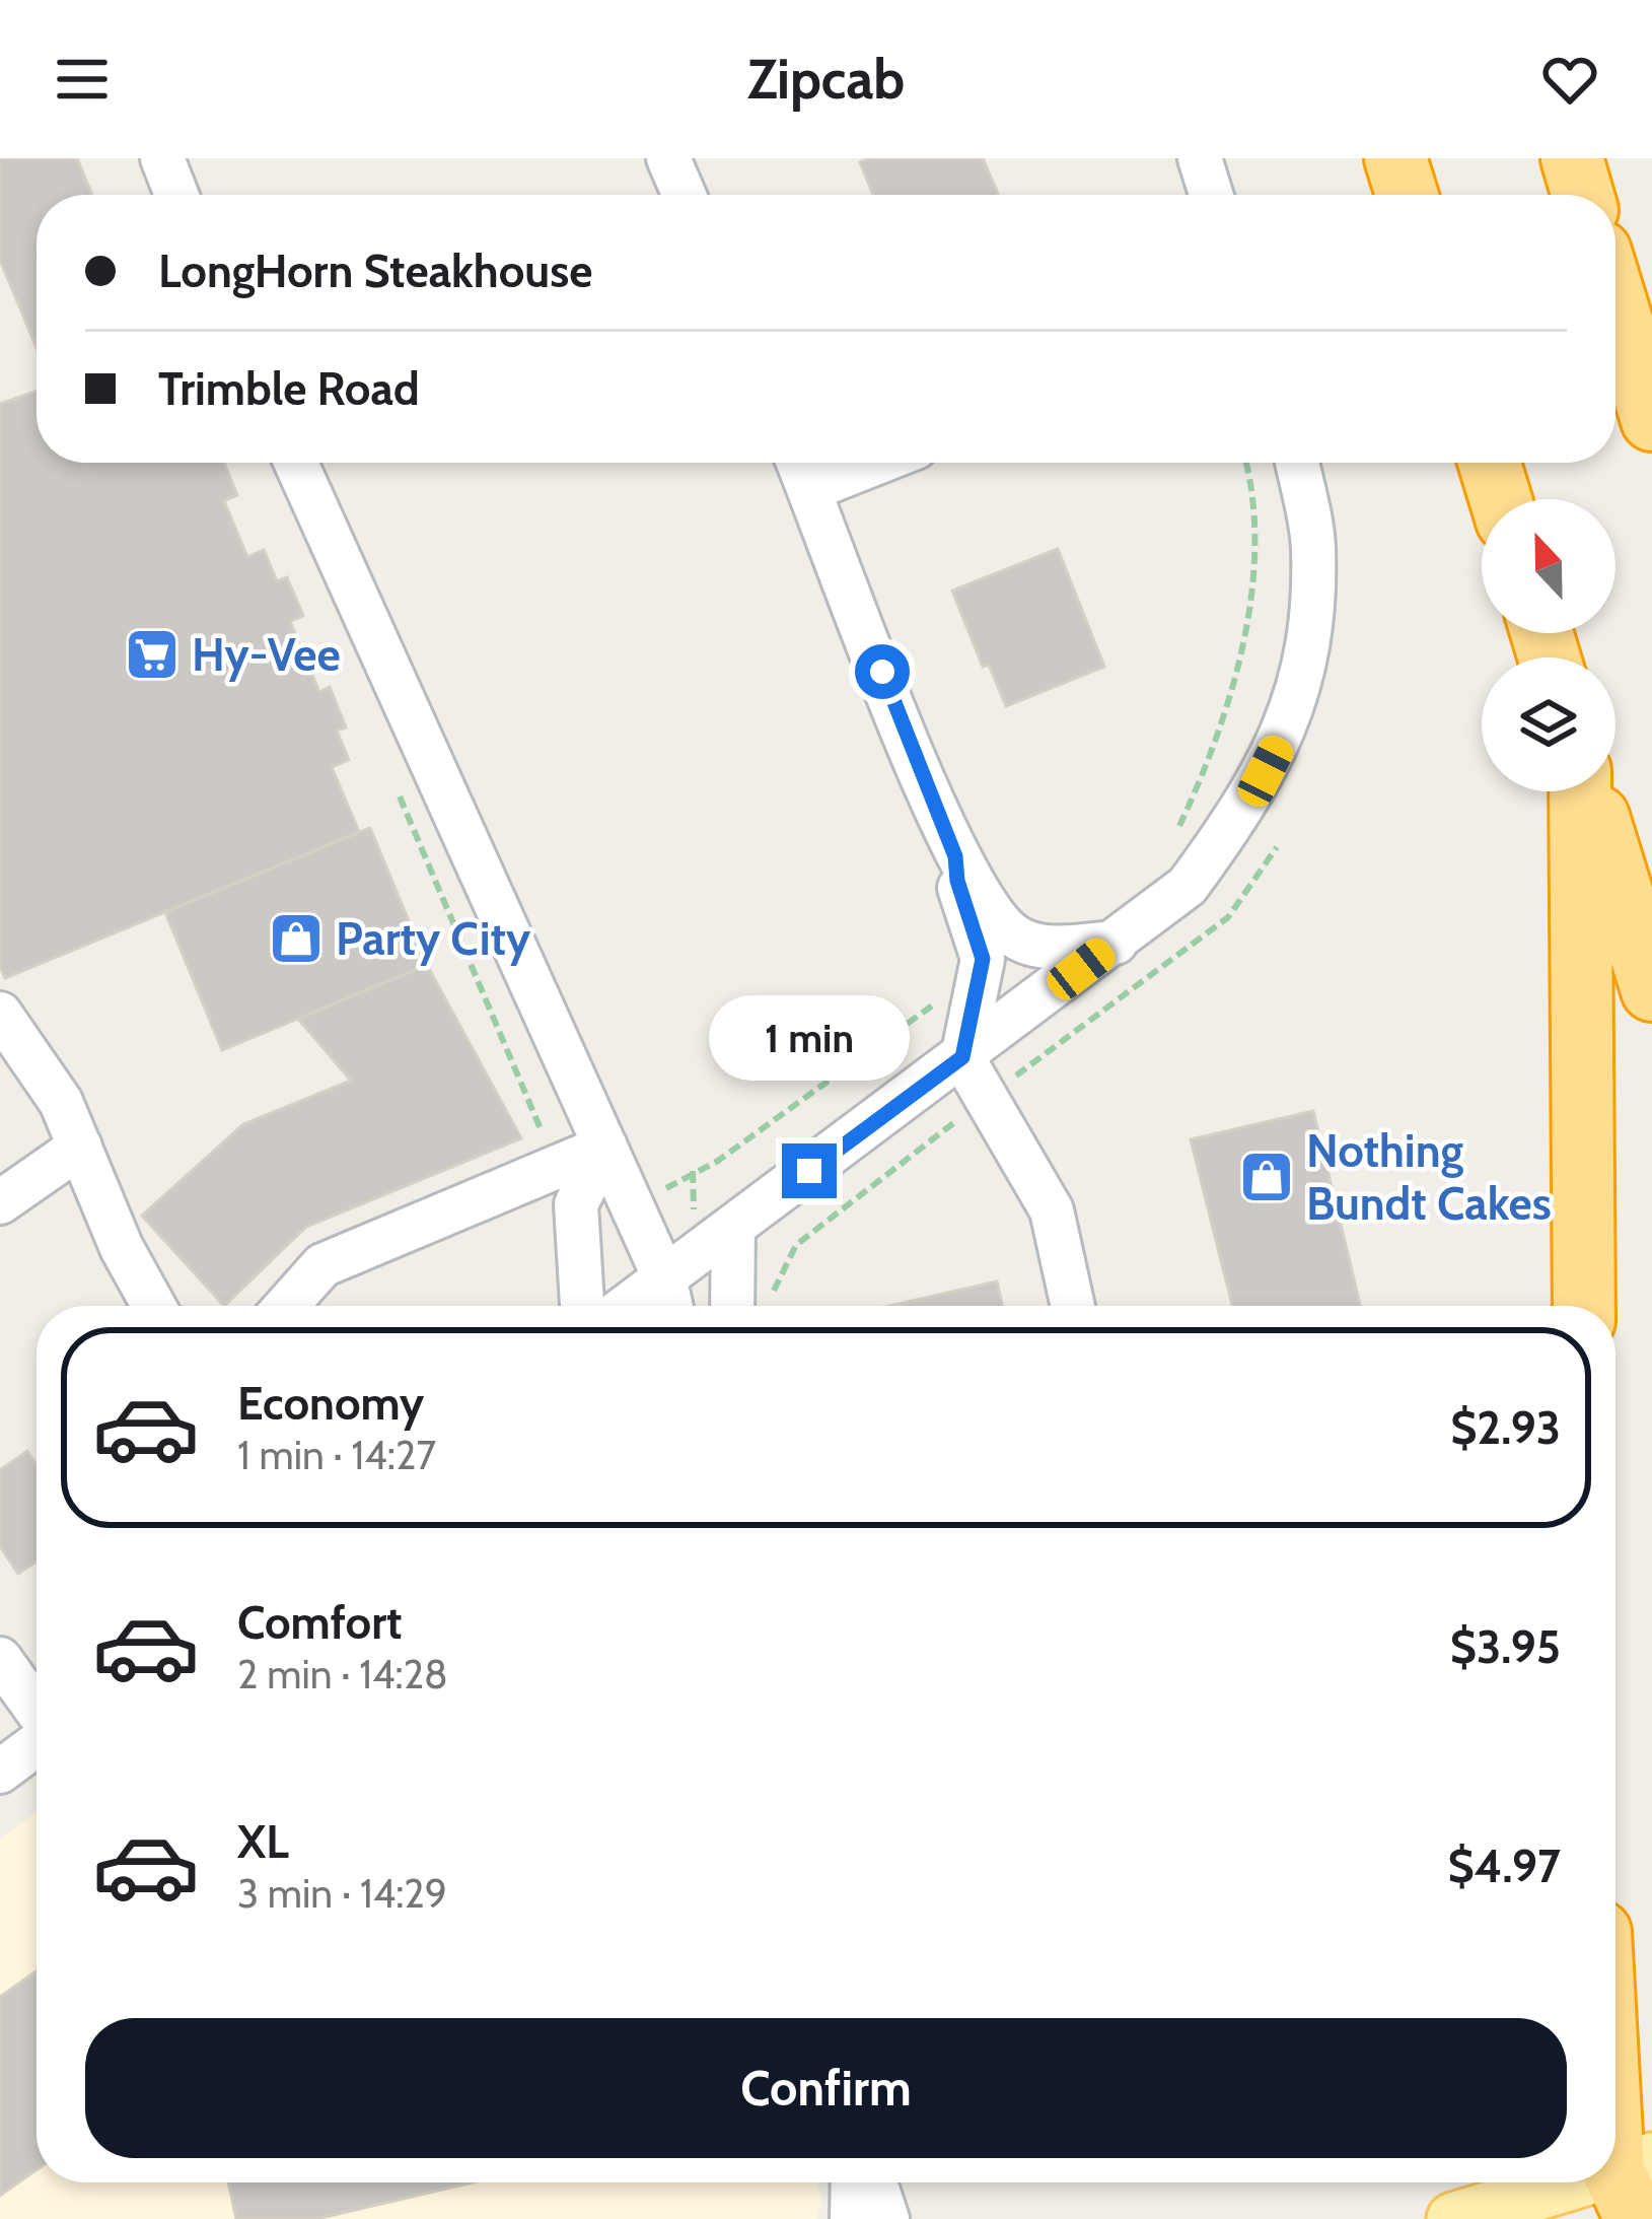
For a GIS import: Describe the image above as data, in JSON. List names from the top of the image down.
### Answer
{
  "places": {
    "supermarket": ["Hy-Vee"],
    "shop": ["Party City", "Nothing Bundt Cakes"]
  },
  "north": "top",
  "page": {
    "header": "Zipcab",
    "banner": ["LongHorn Steakhouse", "Trimble Road"],
    "bubble": "1 min",
    "list": [
      {
        "name": "Economy",
        "note": "1 min · 14:27",
        "value": "$2.93"
      },
      {
        "name": "Comfort",
        "note": "2 min · 14:28",
        "value": "$3.95"
      },
      {
        "name": "XL",
        "note": "3 min · 14:29",
        "value": "$4.97"
      }
    ],
    "buttons": "Confirm"
  }
}
